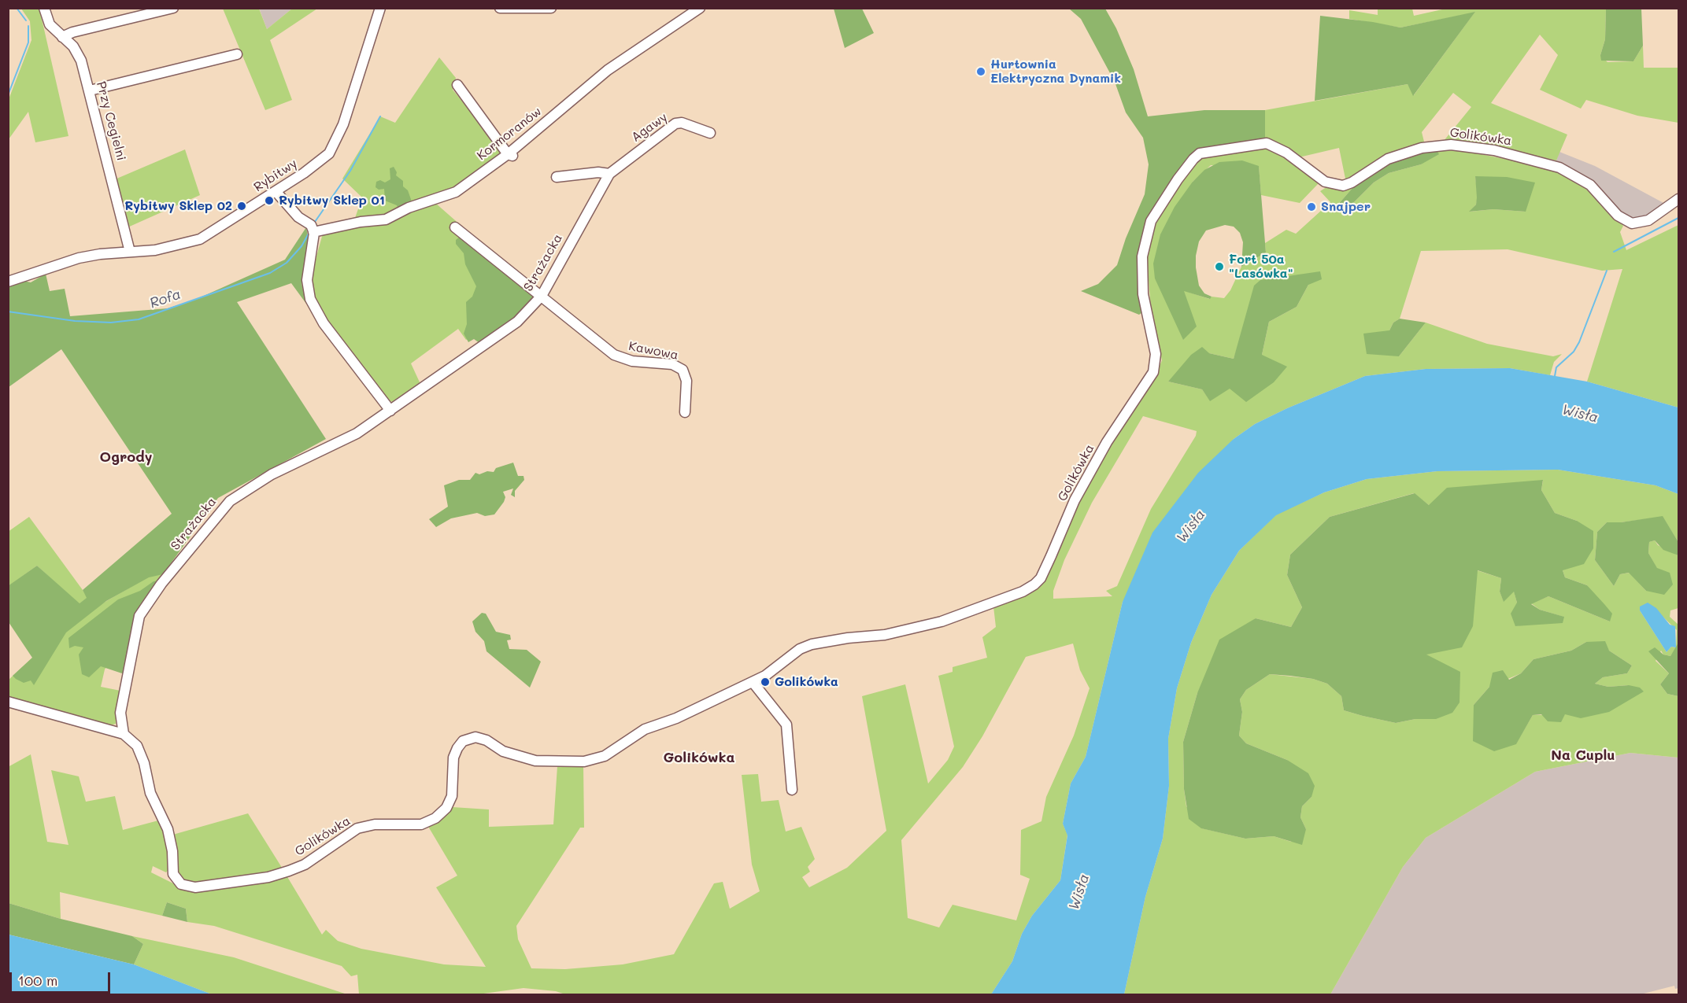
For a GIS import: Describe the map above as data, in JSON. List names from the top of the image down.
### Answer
{
  "streets": {
    "street": [
      "Przy Cegielni",
      "Agawy",
      "Kormoranów",
      "Golikówka",
      "Rybitwy",
      "Strażacka",
      "Kawowa"
    ]
  },
  "crossings": [
    ["Przy Cegielni", "Rybitwy"],
    ["Agawy", "Strażacka"],
    ["Golikówka", "Strażacka"],
    ["Strażacka", "Kawowa"]
  ],
  "districts": ["Ogrody", "Na Cuplu", "Golikówka"],
  "water": ["Rofa", "Wisła"],
  "places": [
    "Hurtownia Elektryczna Dynamik",
    "Rybitwy Sklep 01",
    "Rybitwy Sklep 02",
    "Snajper",
    "Fort 50a \"Lasówka\"",
    "Golikówka"
  ],
  "scale_bar": "100 m"
}
